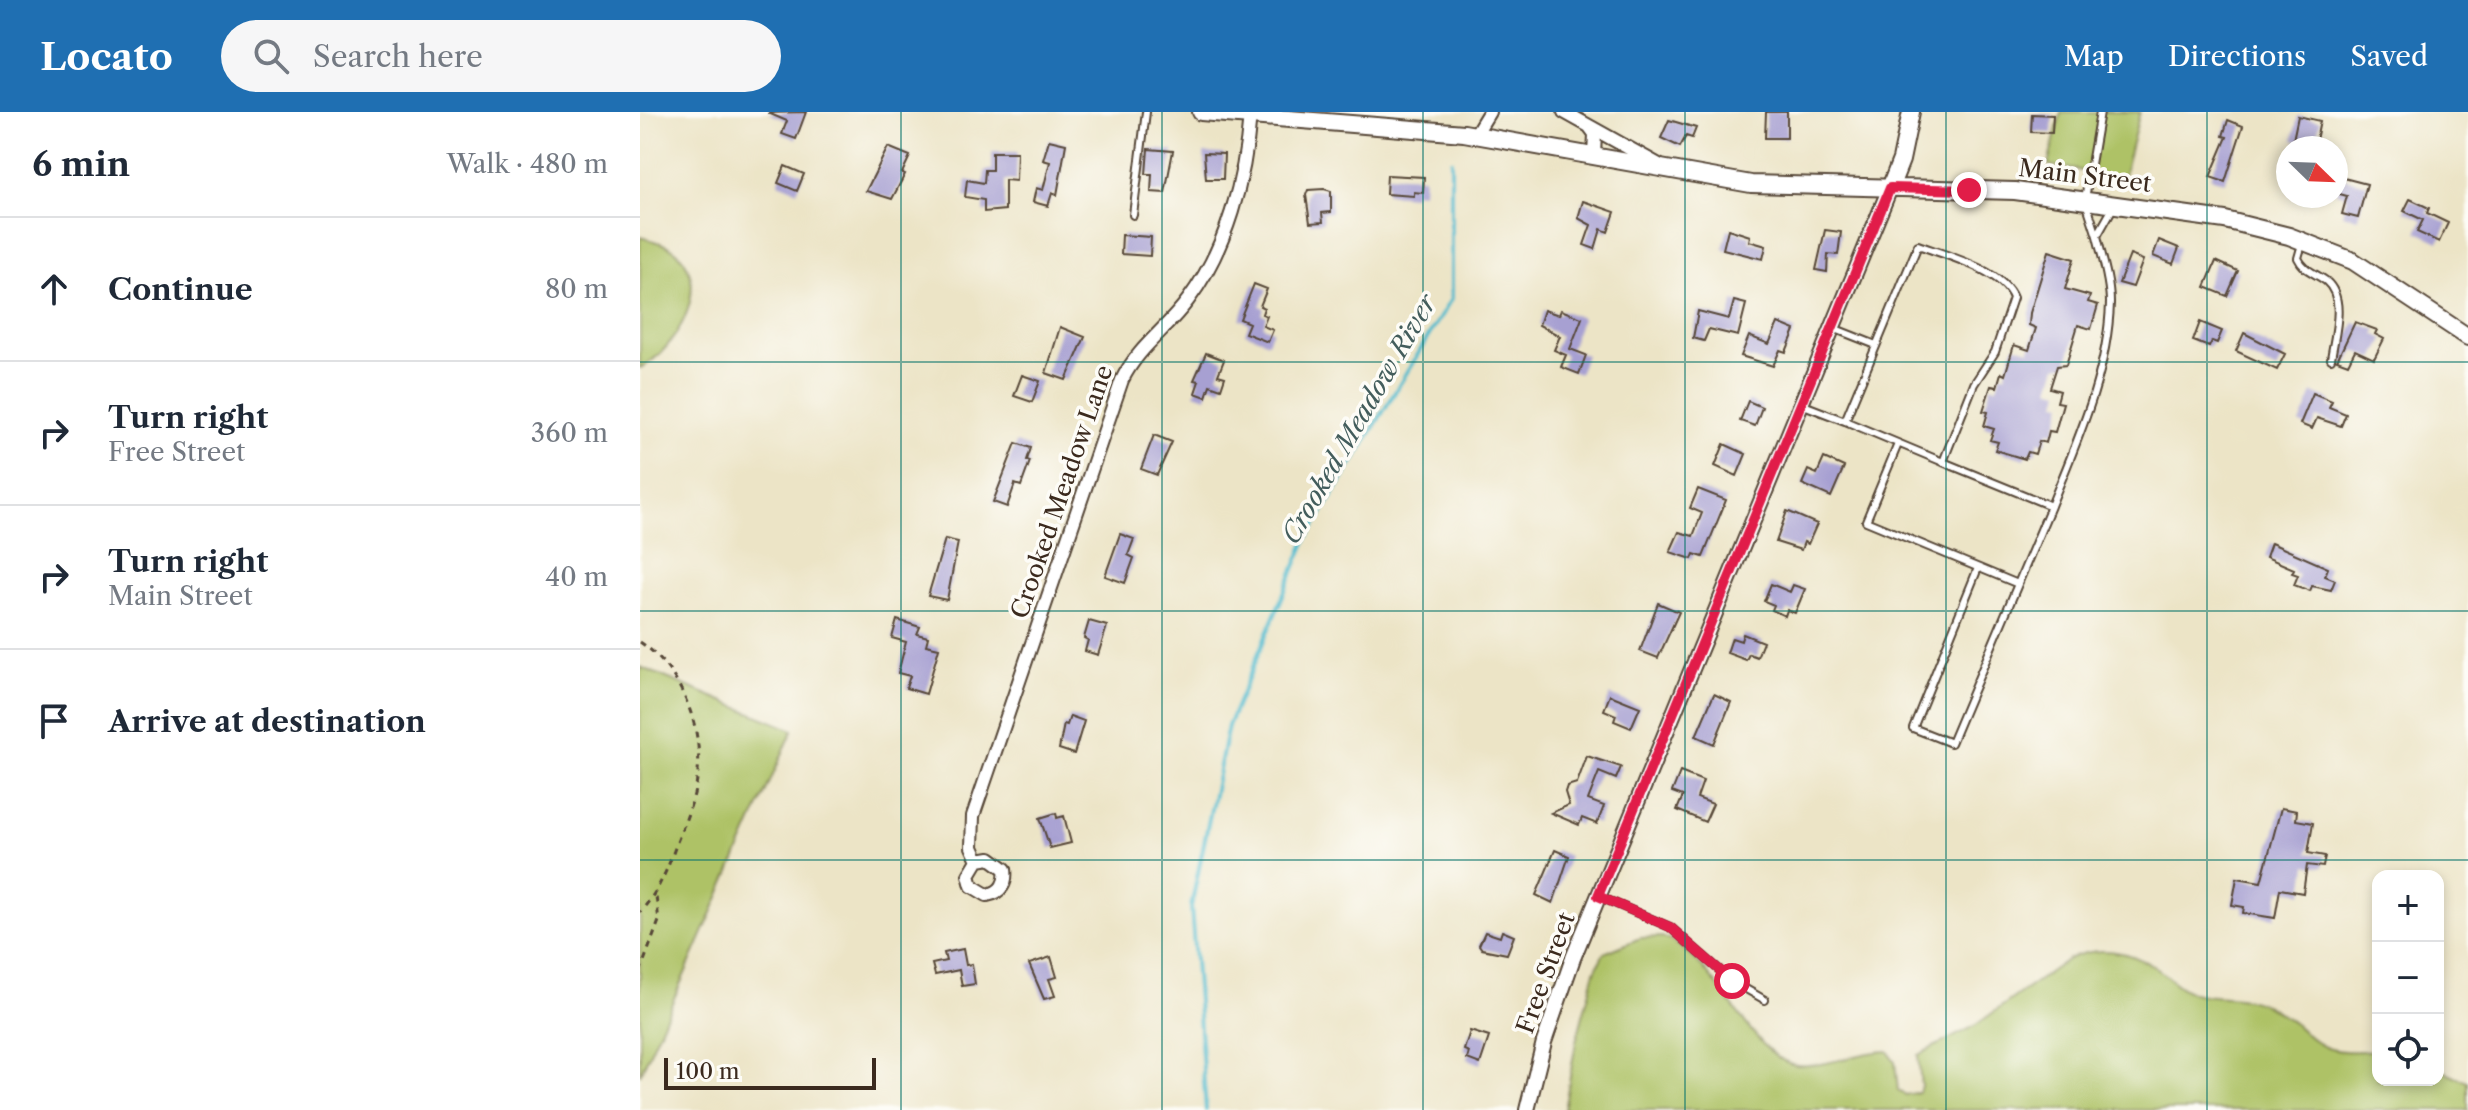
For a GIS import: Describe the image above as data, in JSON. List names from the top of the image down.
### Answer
{
  "streets": {
    "main road": ["Main Street"],
    "street": ["Crooked Meadow Lane", "Free Street"]
  },
  "crossings": [
    ["Main Street", "Crooked Meadow Lane"],
    ["Main Street", "Free Street"]
  ],
  "water": ["Crooked Meadow River"],
  "scale_bar": "100 m",
  "north": "bottom right",
  "page": {
    "header": "Locato",
    "search": "Search here",
    "nav": ["Map", "Directions", "Saved"],
    "heading": ["6 min", "Walk · 480 m"],
    "list": [
      ["Continue", "80 m"],
      ["Turn right", "Free Street", "360 m"],
      ["Turn right", "Main Street", "40 m"],
      "Arrive at destination"
    ],
    "map_buttons": ["+", "−"],
    "scale": "100 m"
  }
}
